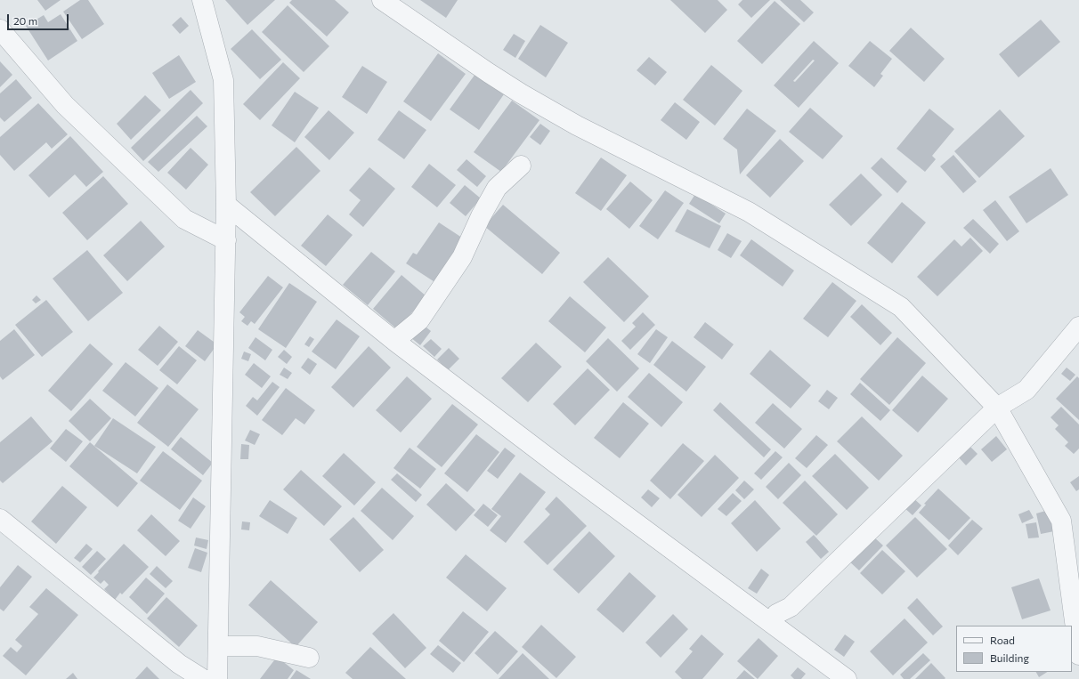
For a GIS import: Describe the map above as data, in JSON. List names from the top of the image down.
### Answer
{
  "legend": ["Road", "Building"],
  "scale_bar": "20 m"
}
